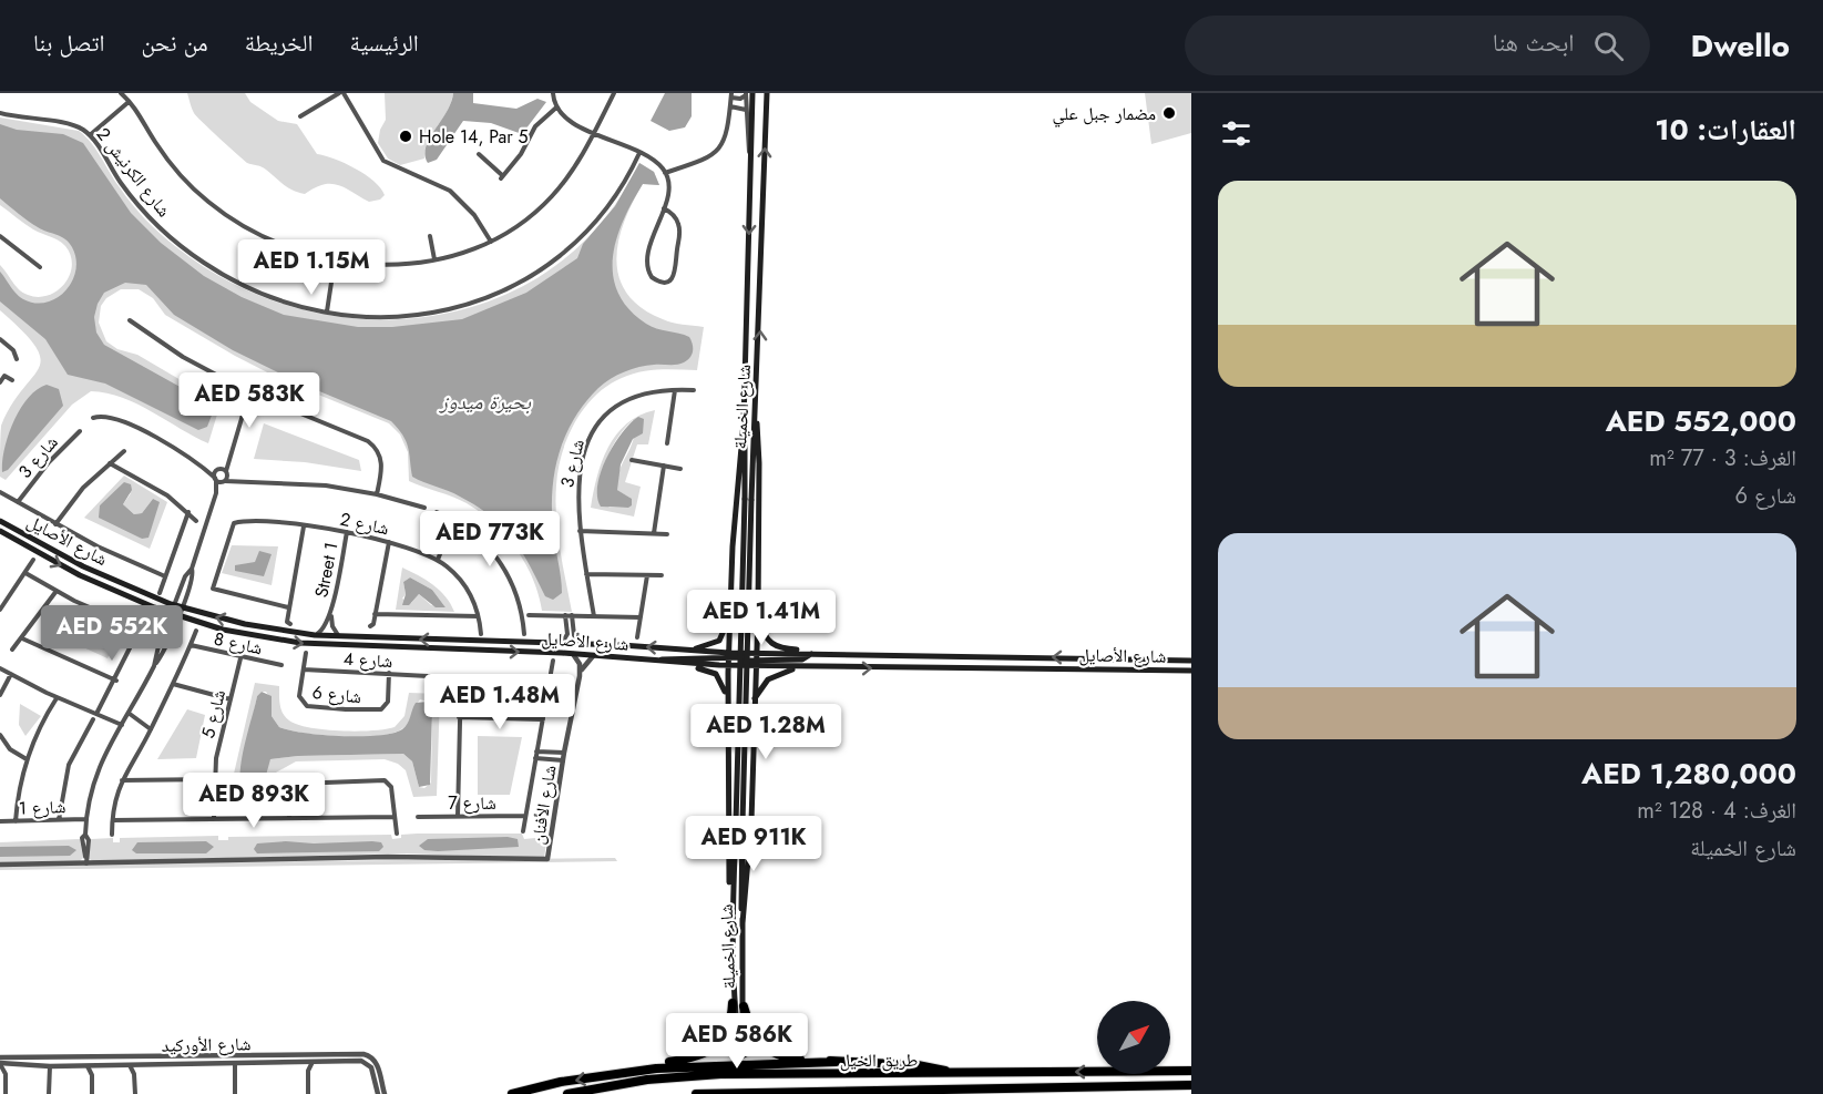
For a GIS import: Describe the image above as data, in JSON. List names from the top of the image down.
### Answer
{
  "streets": {
    "highway": ["طريق الخيل"],
    "main road": ["شارع الخميلة", "شارع الأصايل"],
    "street": [
      "شارع الكرنيش 2",
      "شارع 3",
      "شارع 2",
      "Street 1",
      "شارع 8",
      "شارع 4",
      "شارع 6",
      "شارع 5",
      "شارع 7",
      "شارع الأفنان",
      "شارع 1",
      "شارع الأوركيد"
    ]
  },
  "crossings": [
    ["شارع 2", "Street 1"],
    ["شارع الأصايل", "شارع الأفنان"],
    ["شارع 8", "شارع 5"],
    ["شارع 4", "شارع 6"]
  ],
  "water": ["بحيرة ميدوز"],
  "places": ["مضمار جبل علي", "Hole 14, Par 5"],
  "north": "top right",
  "page": {
    "header": "Dwello",
    "search": "ابحث هنا",
    "nav": [
      "الرئيسية",
      "الخريطة",
      "من نحن",
      "اتصل بنا"
    ],
    "heading": "العقارات: 10",
    "list": [
      {
        "name": "AED 552,000",
        "note": "الغرف: 3 · 77 m² · شارع 6"
      },
      {
        "name": "AED 1,280,000",
        "note": "الغرف: 4 · 128 m² · شارع الخميلة"
      }
    ],
    "price": [
      "AED 1.15M",
      "AED 583K",
      "AED 773K",
      "AED 1.41M",
      "AED 552K",
      "AED 1.48M",
      "AED 1.28M",
      "AED 893K",
      "AED 911K",
      "AED 586K"
    ]
  }
}
